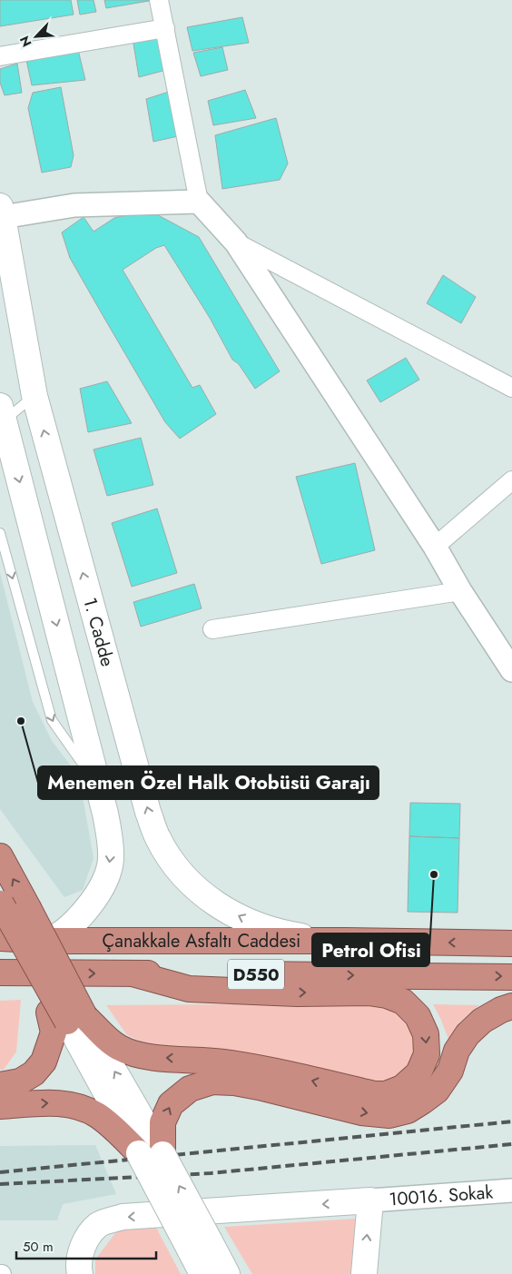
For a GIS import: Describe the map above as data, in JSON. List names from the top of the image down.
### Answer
{
  "streets": {
    "highway": ["Çanakkale Asfaltı Caddesi", "D550"],
    "main road": ["1. Cadde"],
    "street": ["10016. Sokak"]
  },
  "crossings": [
    ["1. Cadde", "Çanakkale Asfaltı Caddesi"]
  ],
  "places": ["Menemen Özel Halk Otobüsü Garajı", "Petrol Ofisi"],
  "scale_bar": "50 m",
  "north": "bottom left"
}
